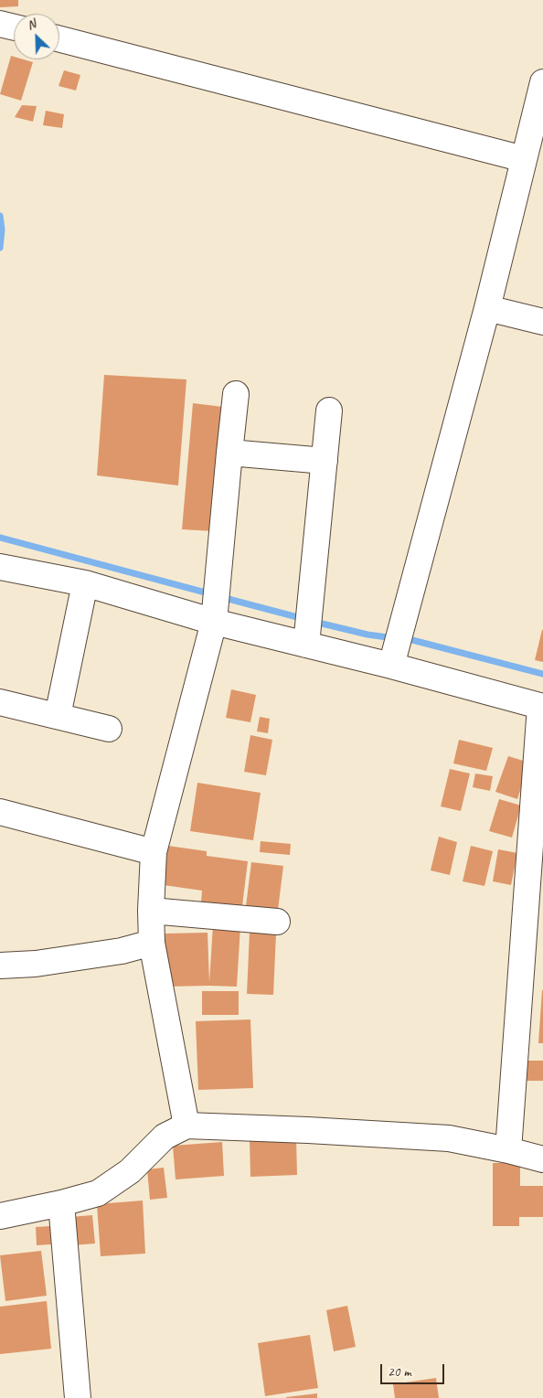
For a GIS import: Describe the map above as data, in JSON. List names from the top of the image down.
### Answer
{
  "scale_bar": "20 m",
  "north": "top left"
}
